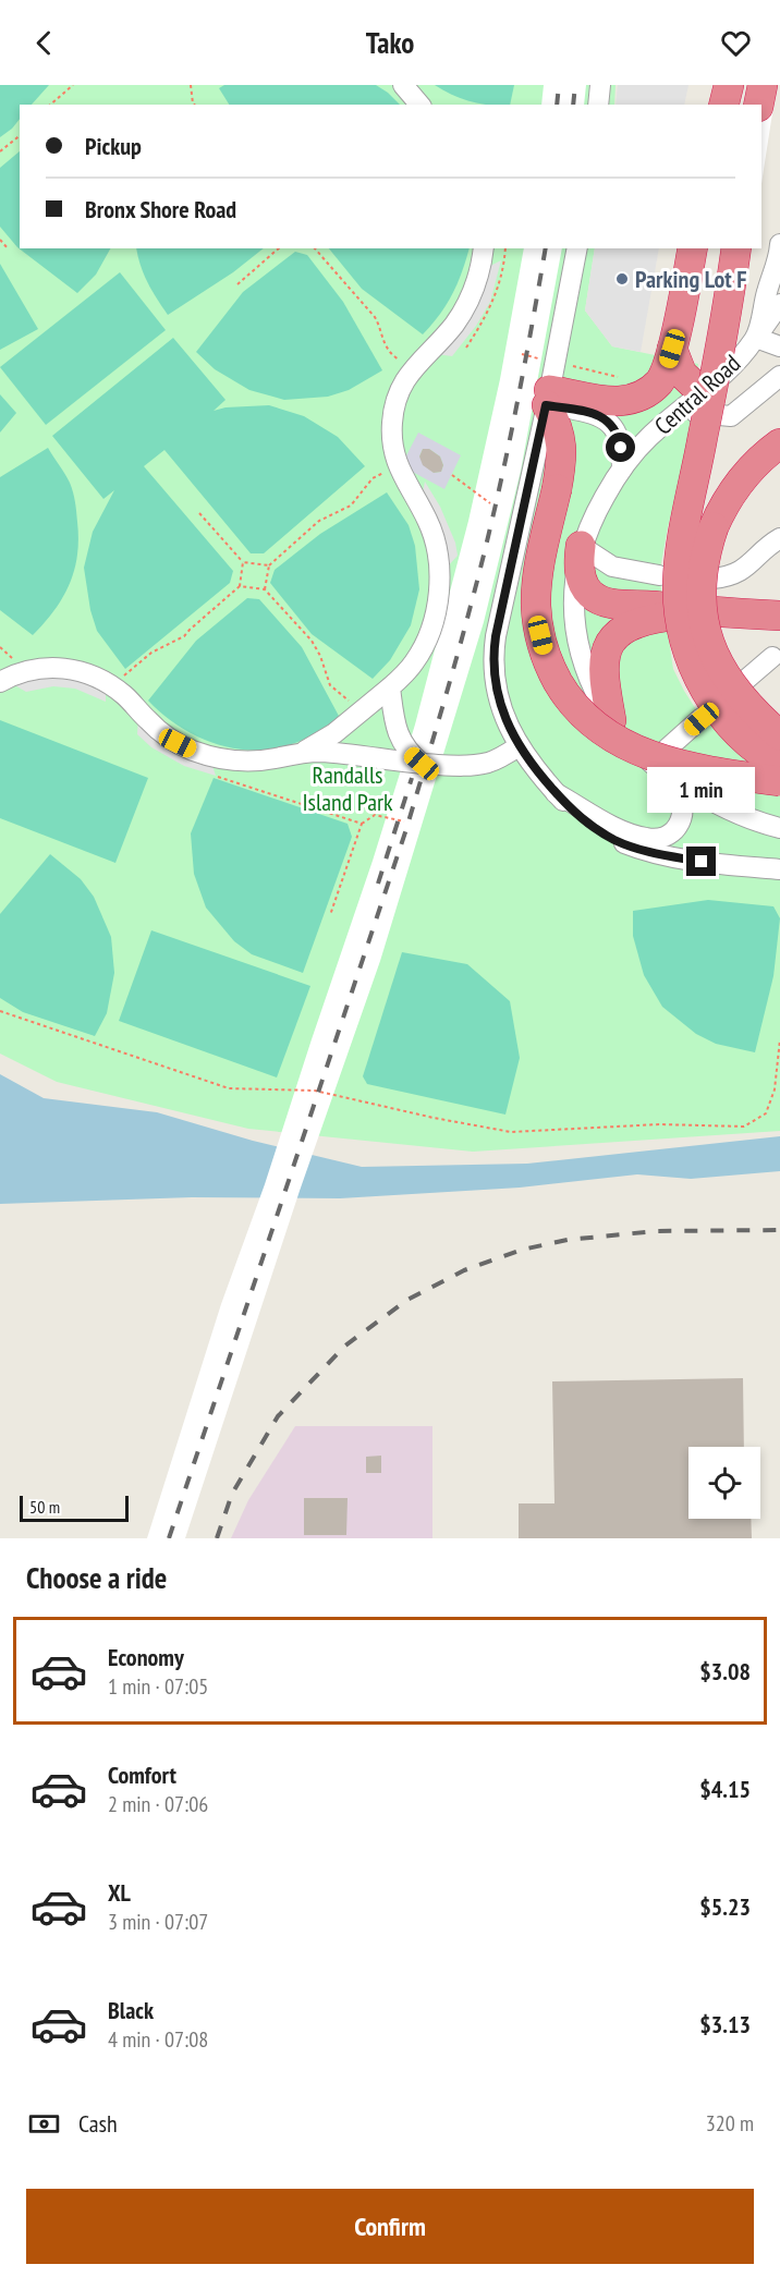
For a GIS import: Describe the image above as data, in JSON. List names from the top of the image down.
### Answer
{
  "streets": {
    "street": ["Central Road"]
  },
  "parks": ["Randalls Island Park"],
  "places": ["Parking Lot F"],
  "scale_bar": "50 m",
  "page": {
    "header": "Tako",
    "banner": ["Pickup", "Bronx Shore Road"],
    "bubble": "1 min",
    "scale": "50 m",
    "heading": "Choose a ride",
    "list": [
      {
        "name": "Economy",
        "note": "1 min · 07:05",
        "value": "$3.08"
      },
      {
        "name": "Comfort",
        "note": "2 min · 07:06",
        "value": "$4.15"
      },
      {
        "name": "XL",
        "note": "3 min · 07:07",
        "value": "$5.23"
      },
      {
        "name": "Black",
        "note": "4 min · 07:08",
        "value": "$3.13"
      }
    ],
    "pay": ["Cash", "320 m"],
    "buttons": "Confirm"
  }
}
